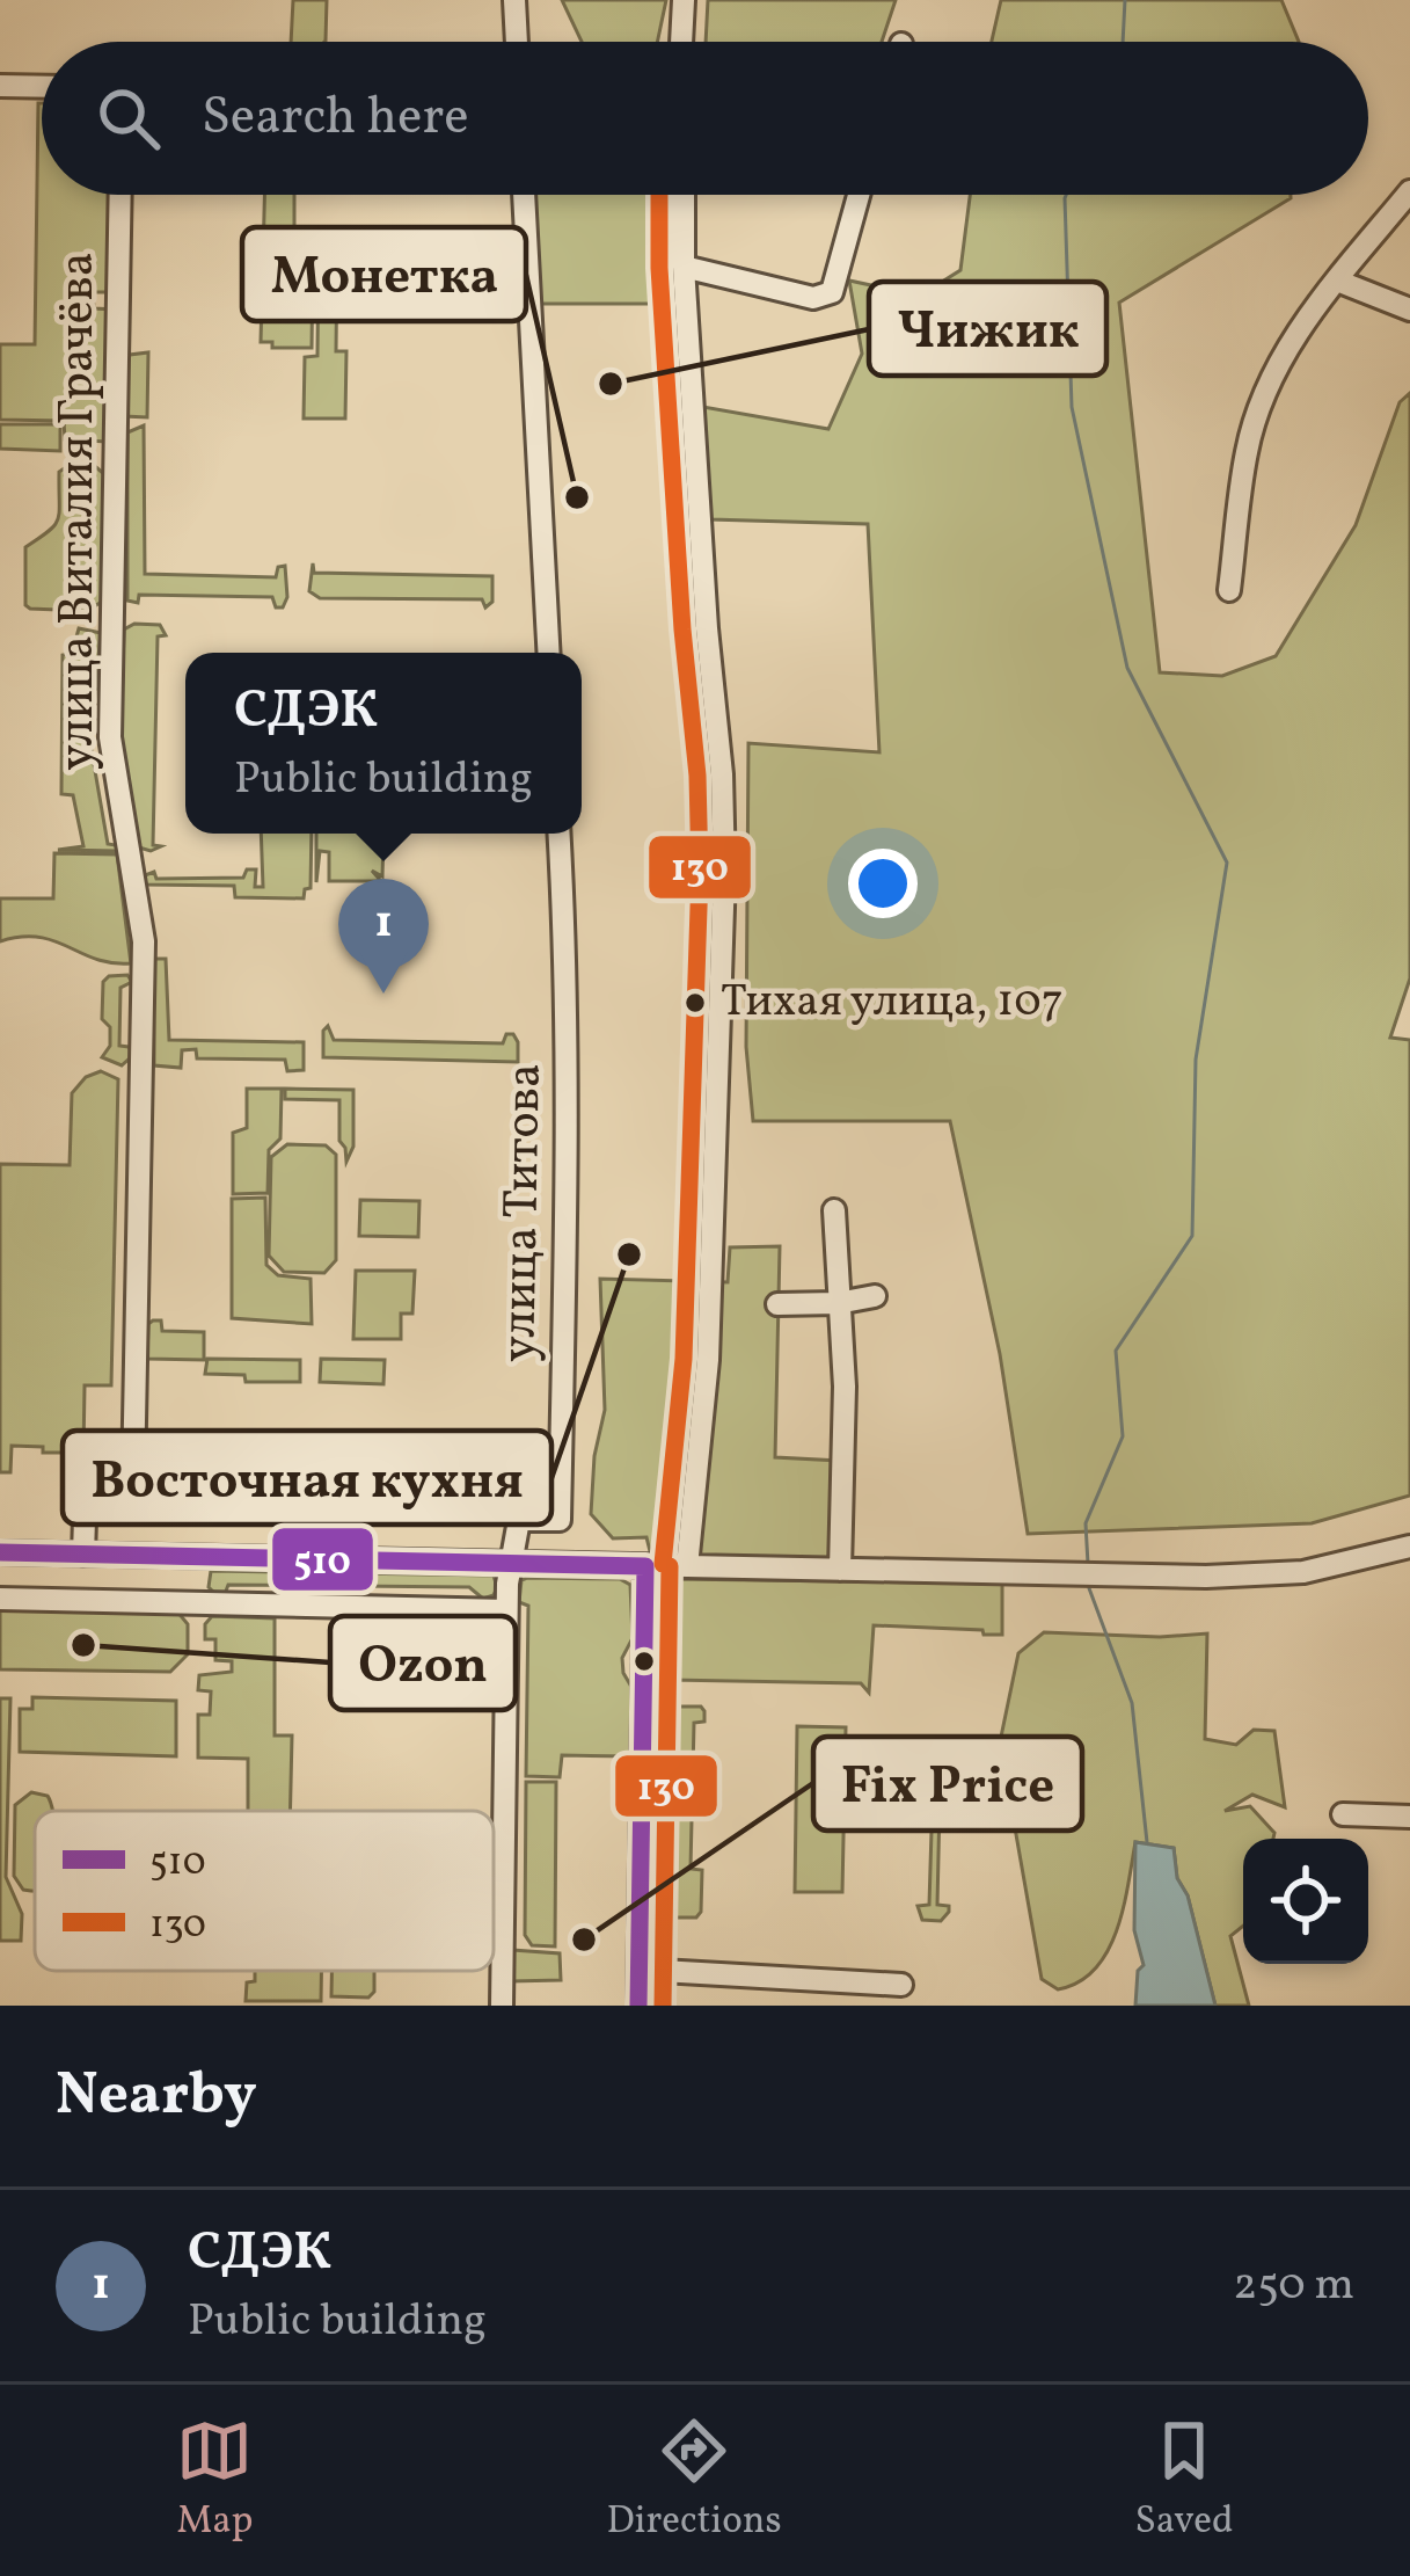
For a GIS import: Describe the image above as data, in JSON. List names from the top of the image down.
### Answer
{
  "streets": {
    "street": ["улица Виталия Грачёва", "улица Титова"]
  },
  "places": [
    "Чижик",
    "Монетка",
    "Тихая улица, 107",
    "Восточная кухня",
    "Ozon",
    "Fix Price"
  ],
  "lines": ["transit line 130", "transit line 510"],
  "legend": ["510", "130"],
  "page": {
    "search": "Search here",
    "popup": ["СДЭК", "Public building"],
    "pins": "1",
    "heading": "Nearby",
    "list": [
      {
        "mark": "1",
        "name": "СДЭК",
        "note": "Public building",
        "value": "250 m"
      }
    ],
    "nav": ["Map", "Directions", "Saved"]
  }
}
